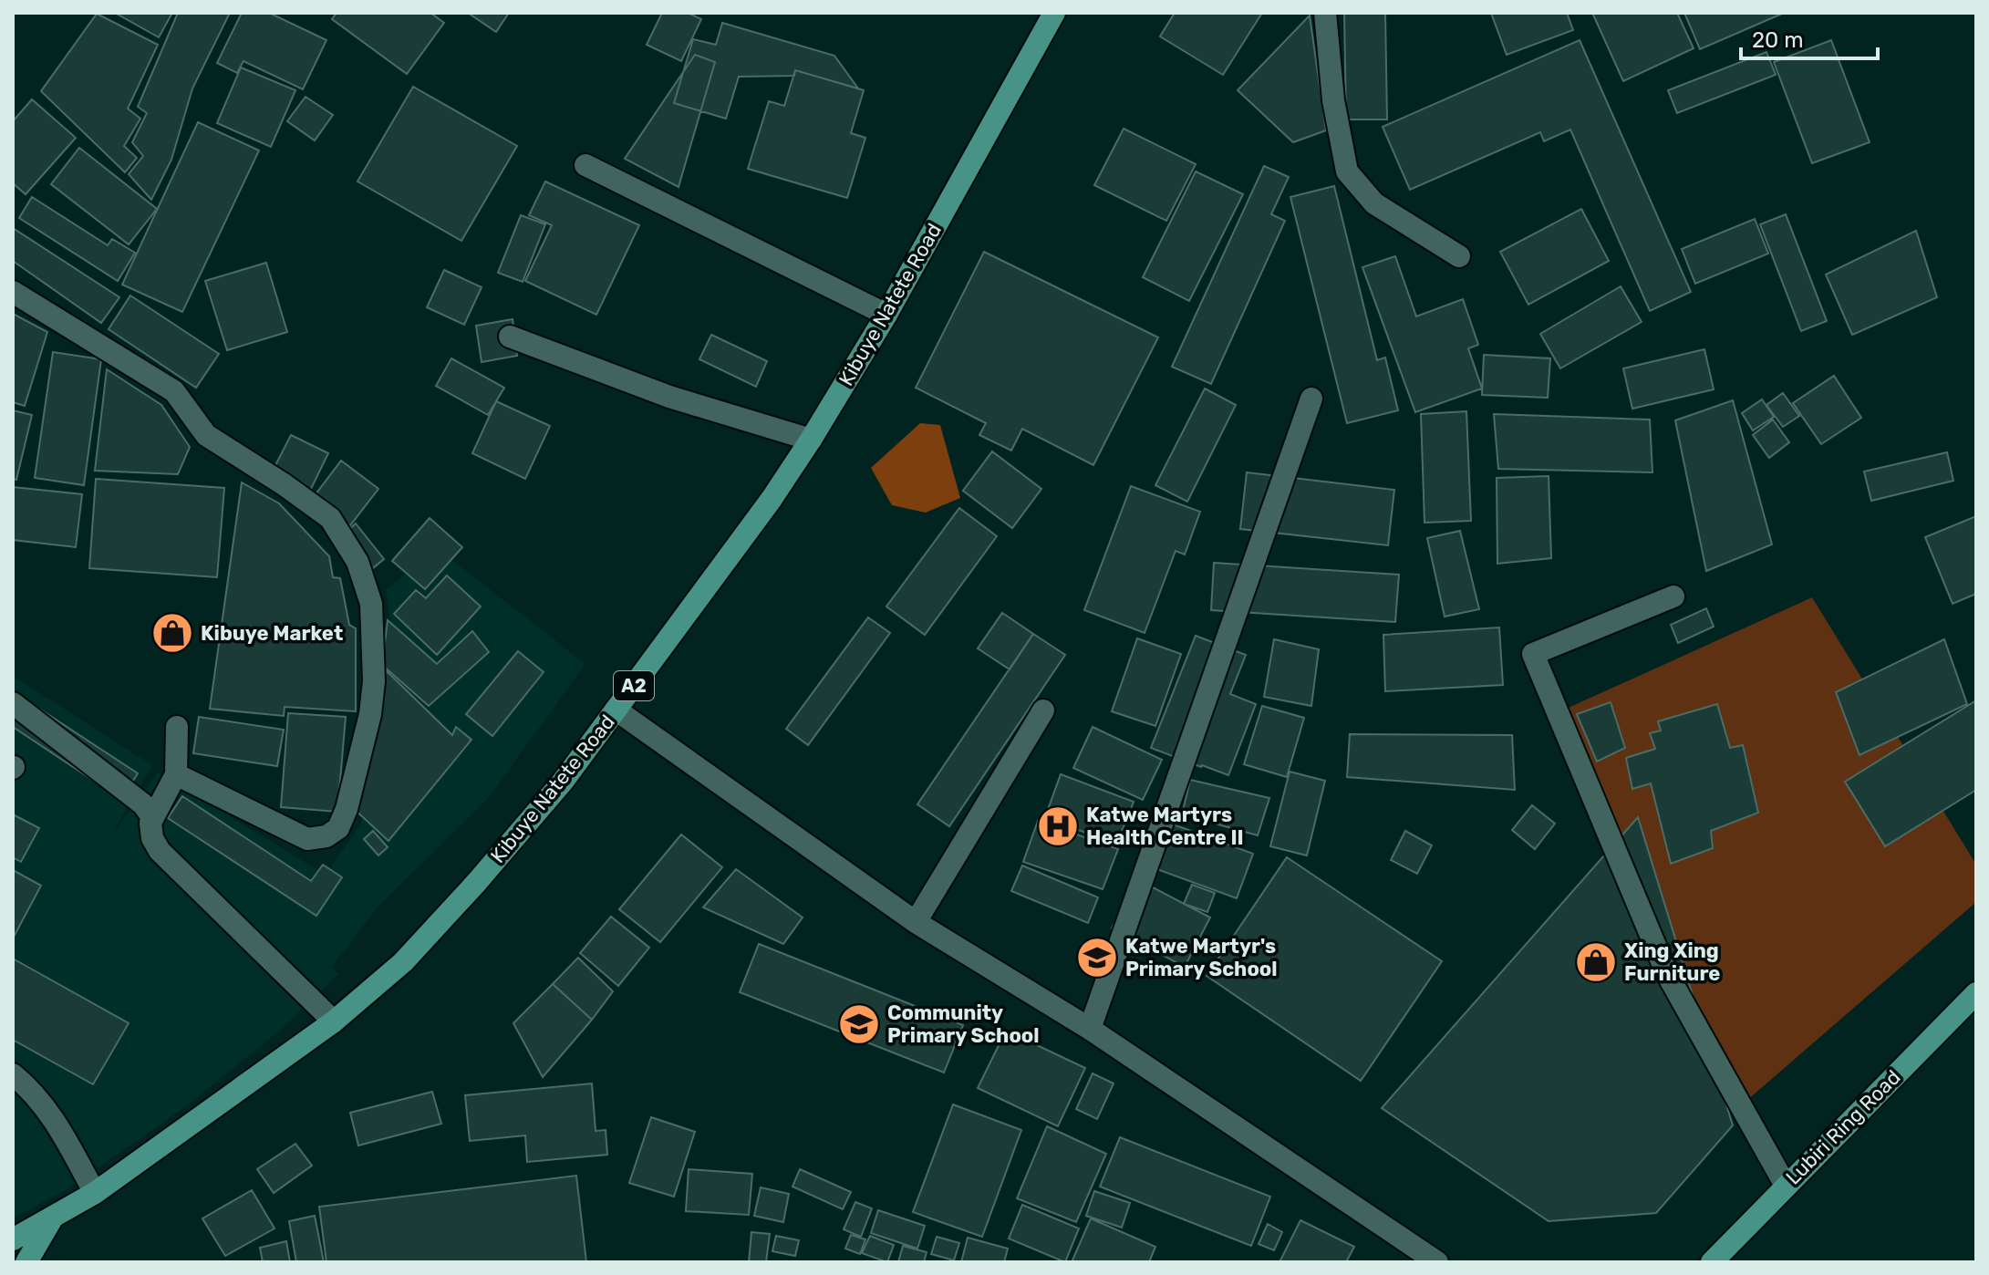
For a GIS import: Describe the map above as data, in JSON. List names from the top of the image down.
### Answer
{
  "streets": {
    "main road": ["Kibuye Natete Road", "A2", "Lubiri Ring Road"]
  },
  "crossings": [
    ["Kibuye Natete Road", "A2"]
  ],
  "places": {
    "shop": ["Kibuye Market", "Xing Xing Furniture"],
    "hospital": ["Katwe Martyrs Health Centre II"],
    "school or university": ["Katwe Martyr's Primary School", "Community Primary School"]
  },
  "scale_bar": "20 m"
}
